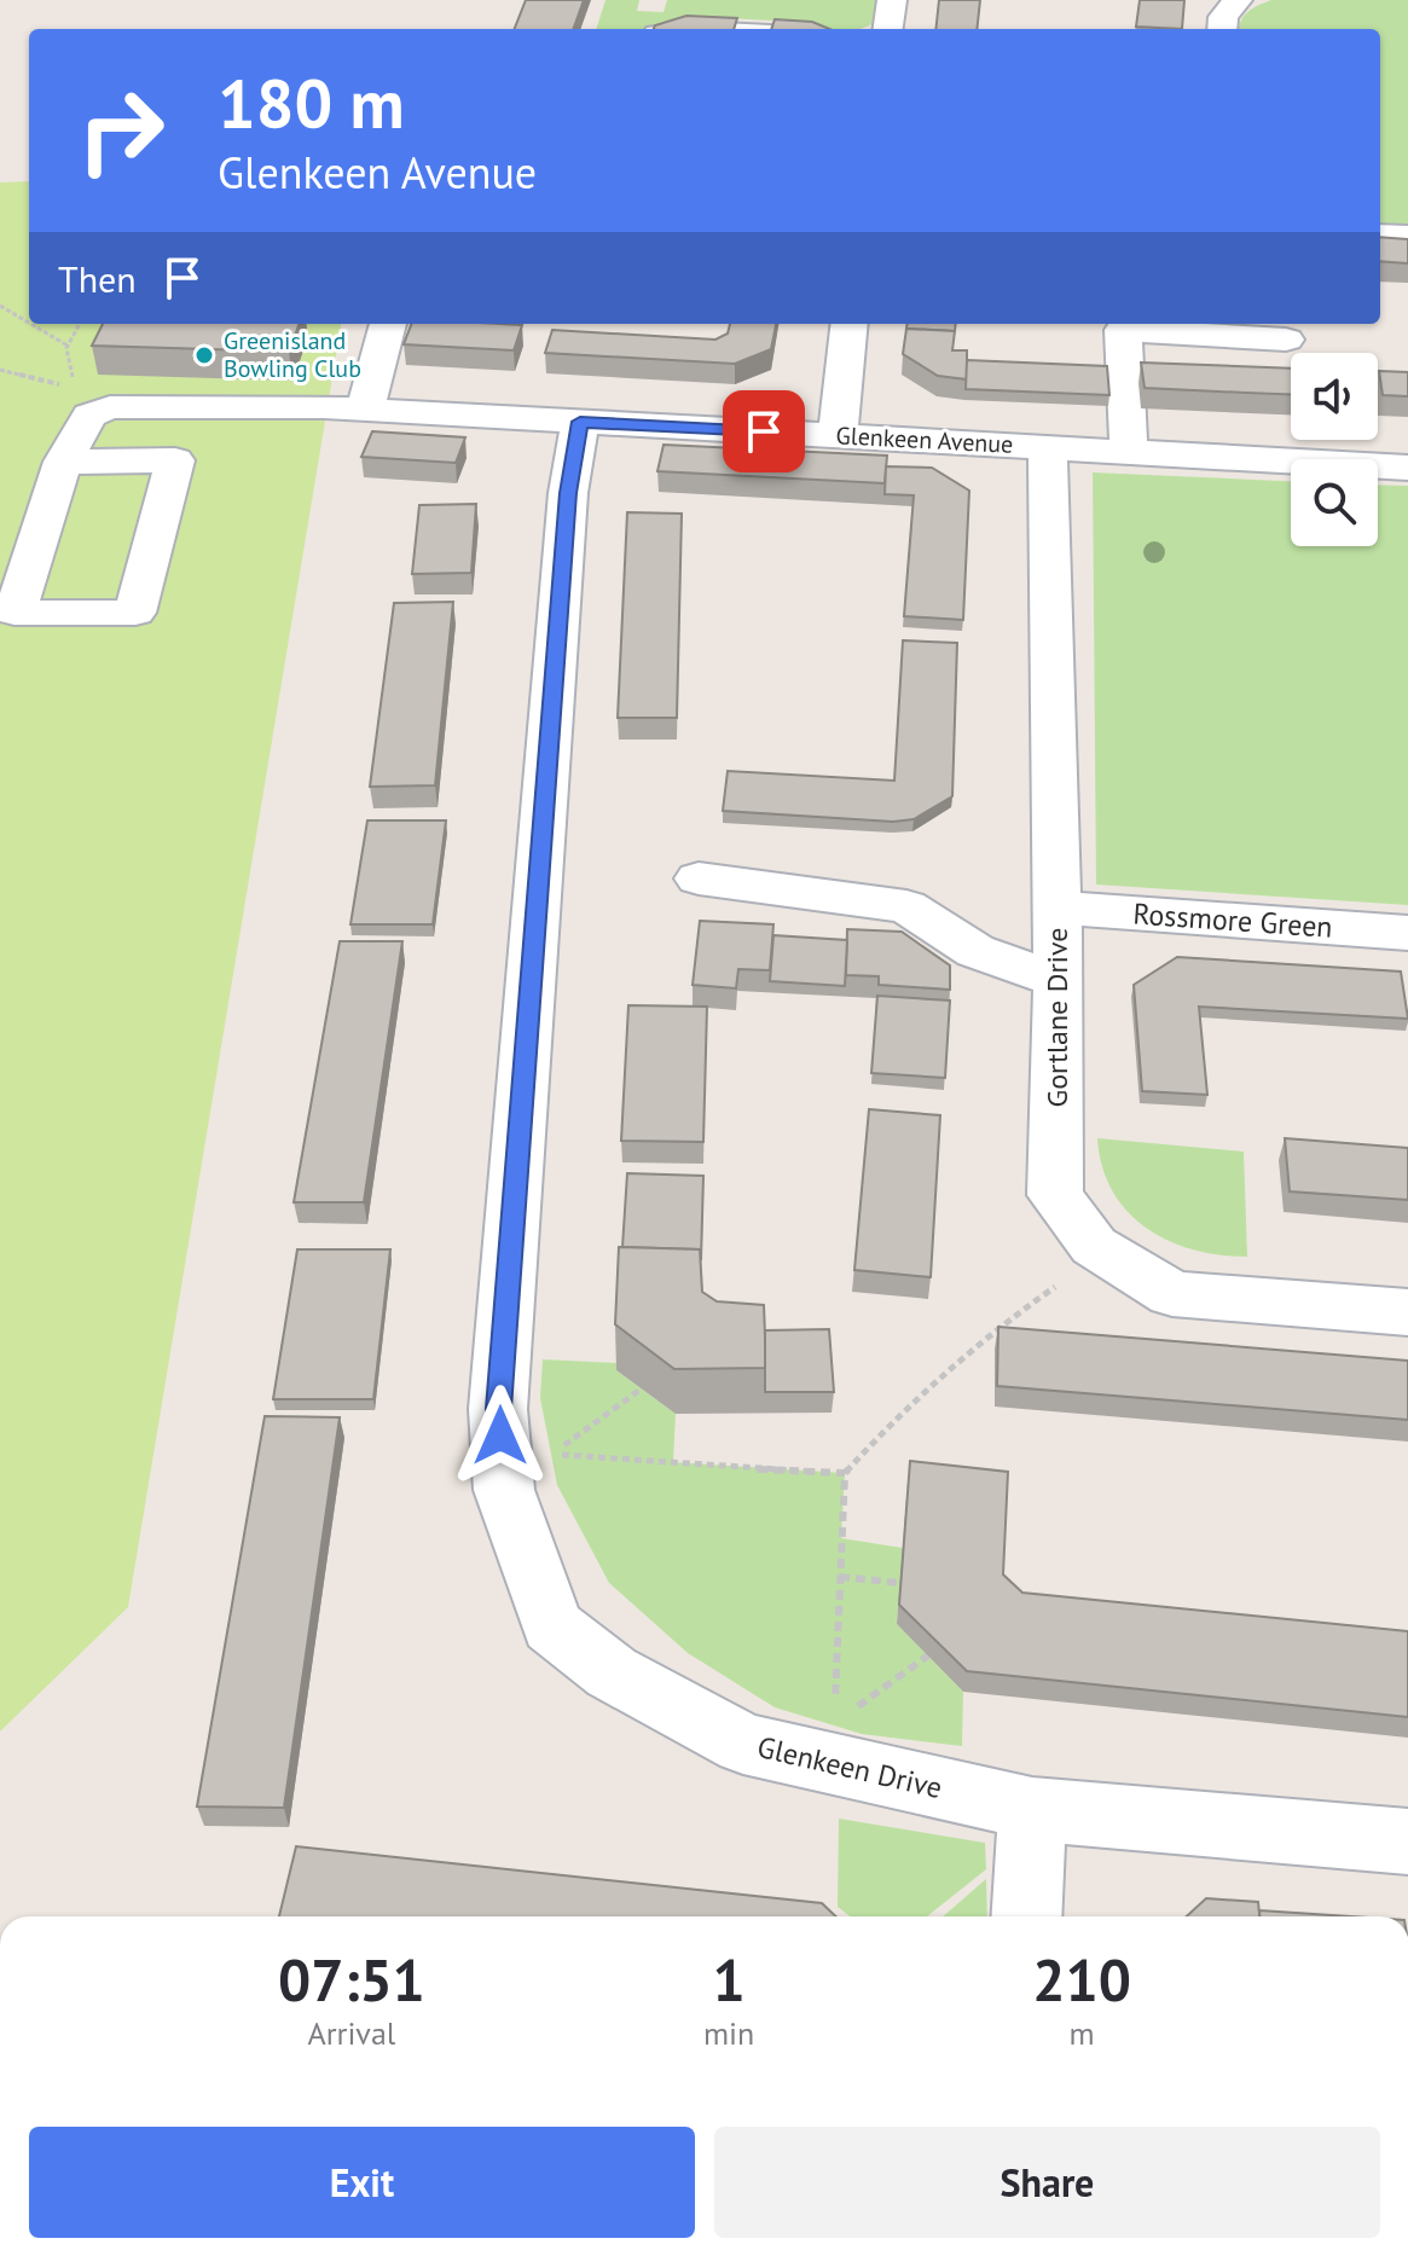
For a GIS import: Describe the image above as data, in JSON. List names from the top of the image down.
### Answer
{
  "streets": {
    "street": [
      "Glenkeen Avenue",
      "Rossmore Green",
      "Gortlane Drive",
      "Glenkeen Drive"
    ]
  },
  "crossings": [
    ["Glenkeen Avenue", "Gortlane Drive"],
    ["Glenkeen Avenue", "Glenkeen Drive"],
    ["Rossmore Green", "Gortlane Drive"]
  ],
  "places": ["Greenisland Bowling Club"],
  "page": {
    "turn": ["180 m", "Glenkeen Avenue"],
    "then": "Then",
    "eta": [
      "07:51",
      "Arrival",
      "1",
      "min",
      "210",
      "m"
    ],
    "buttons": ["Exit", "Share"]
  }
}
